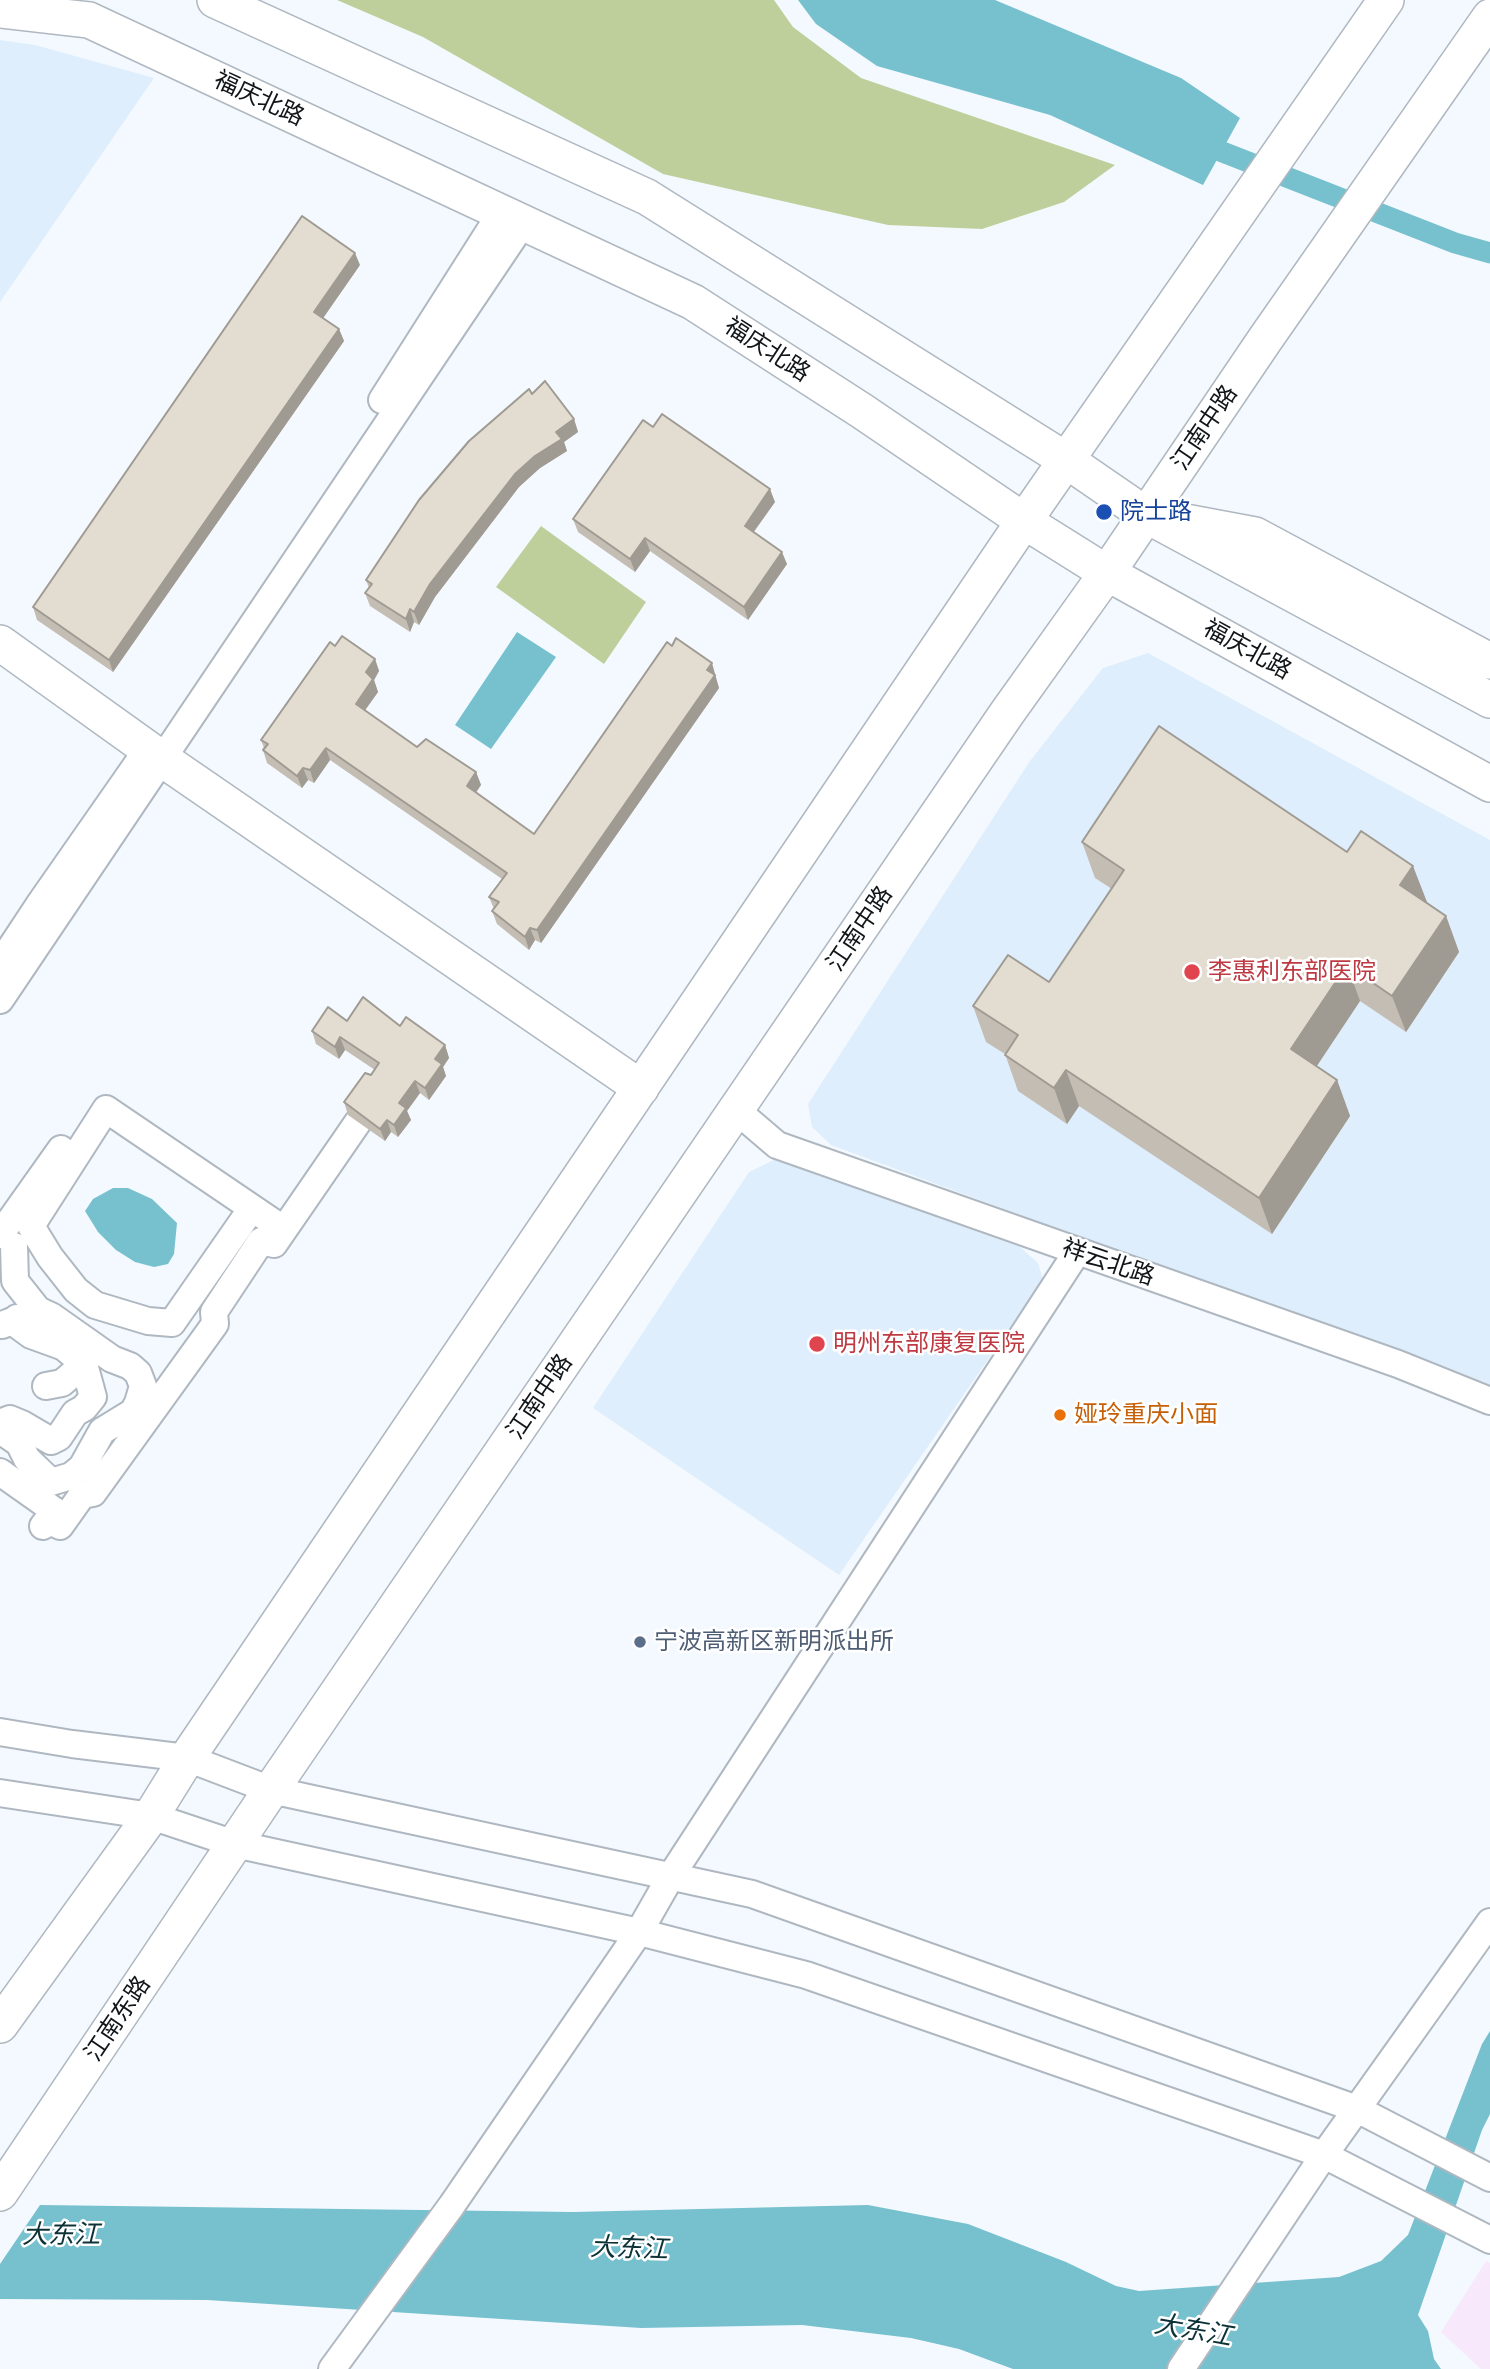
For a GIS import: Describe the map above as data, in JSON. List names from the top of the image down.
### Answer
{
  "streets": {
    "main road": ["福庆北路", "江南中路", "江南东路"],
    "street": ["祥云北路"]
  },
  "crossings": [
    ["福庆北路", "江南中路"],
    ["江南中路", "祥云北路"],
    ["江南中路", "江南东路"]
  ],
  "water": ["大东江"],
  "places": [
    "院士路",
    "李惠利东部医院",
    "明州东部康复医院",
    "娅玲重庆小面",
    "宁波高新区新明派出所"
  ]
}
